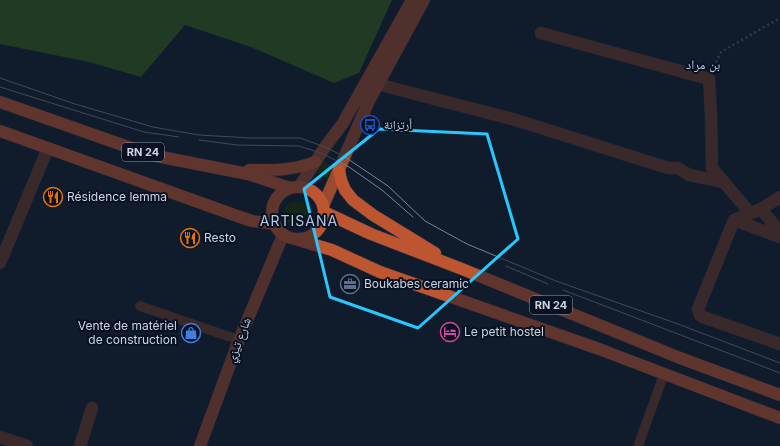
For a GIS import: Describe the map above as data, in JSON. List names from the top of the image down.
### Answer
{
  "streets": {
    "main road": ["RN 24", "شارع تيزي"]
  },
  "crossings": [
    ["RN 24", "شارع تيزي"]
  ],
  "districts": ["بن مراد", "ARTISANA"],
  "places": {
    "bus stop": ["أرتزانة"],
    "restaurant": ["Résidence lemma", "Resto"],
    "office": ["Boukabes ceramic"],
    "hotel": ["Le petit hostel"],
    "shop": ["Vente de matériel de construction"]
  }
}
